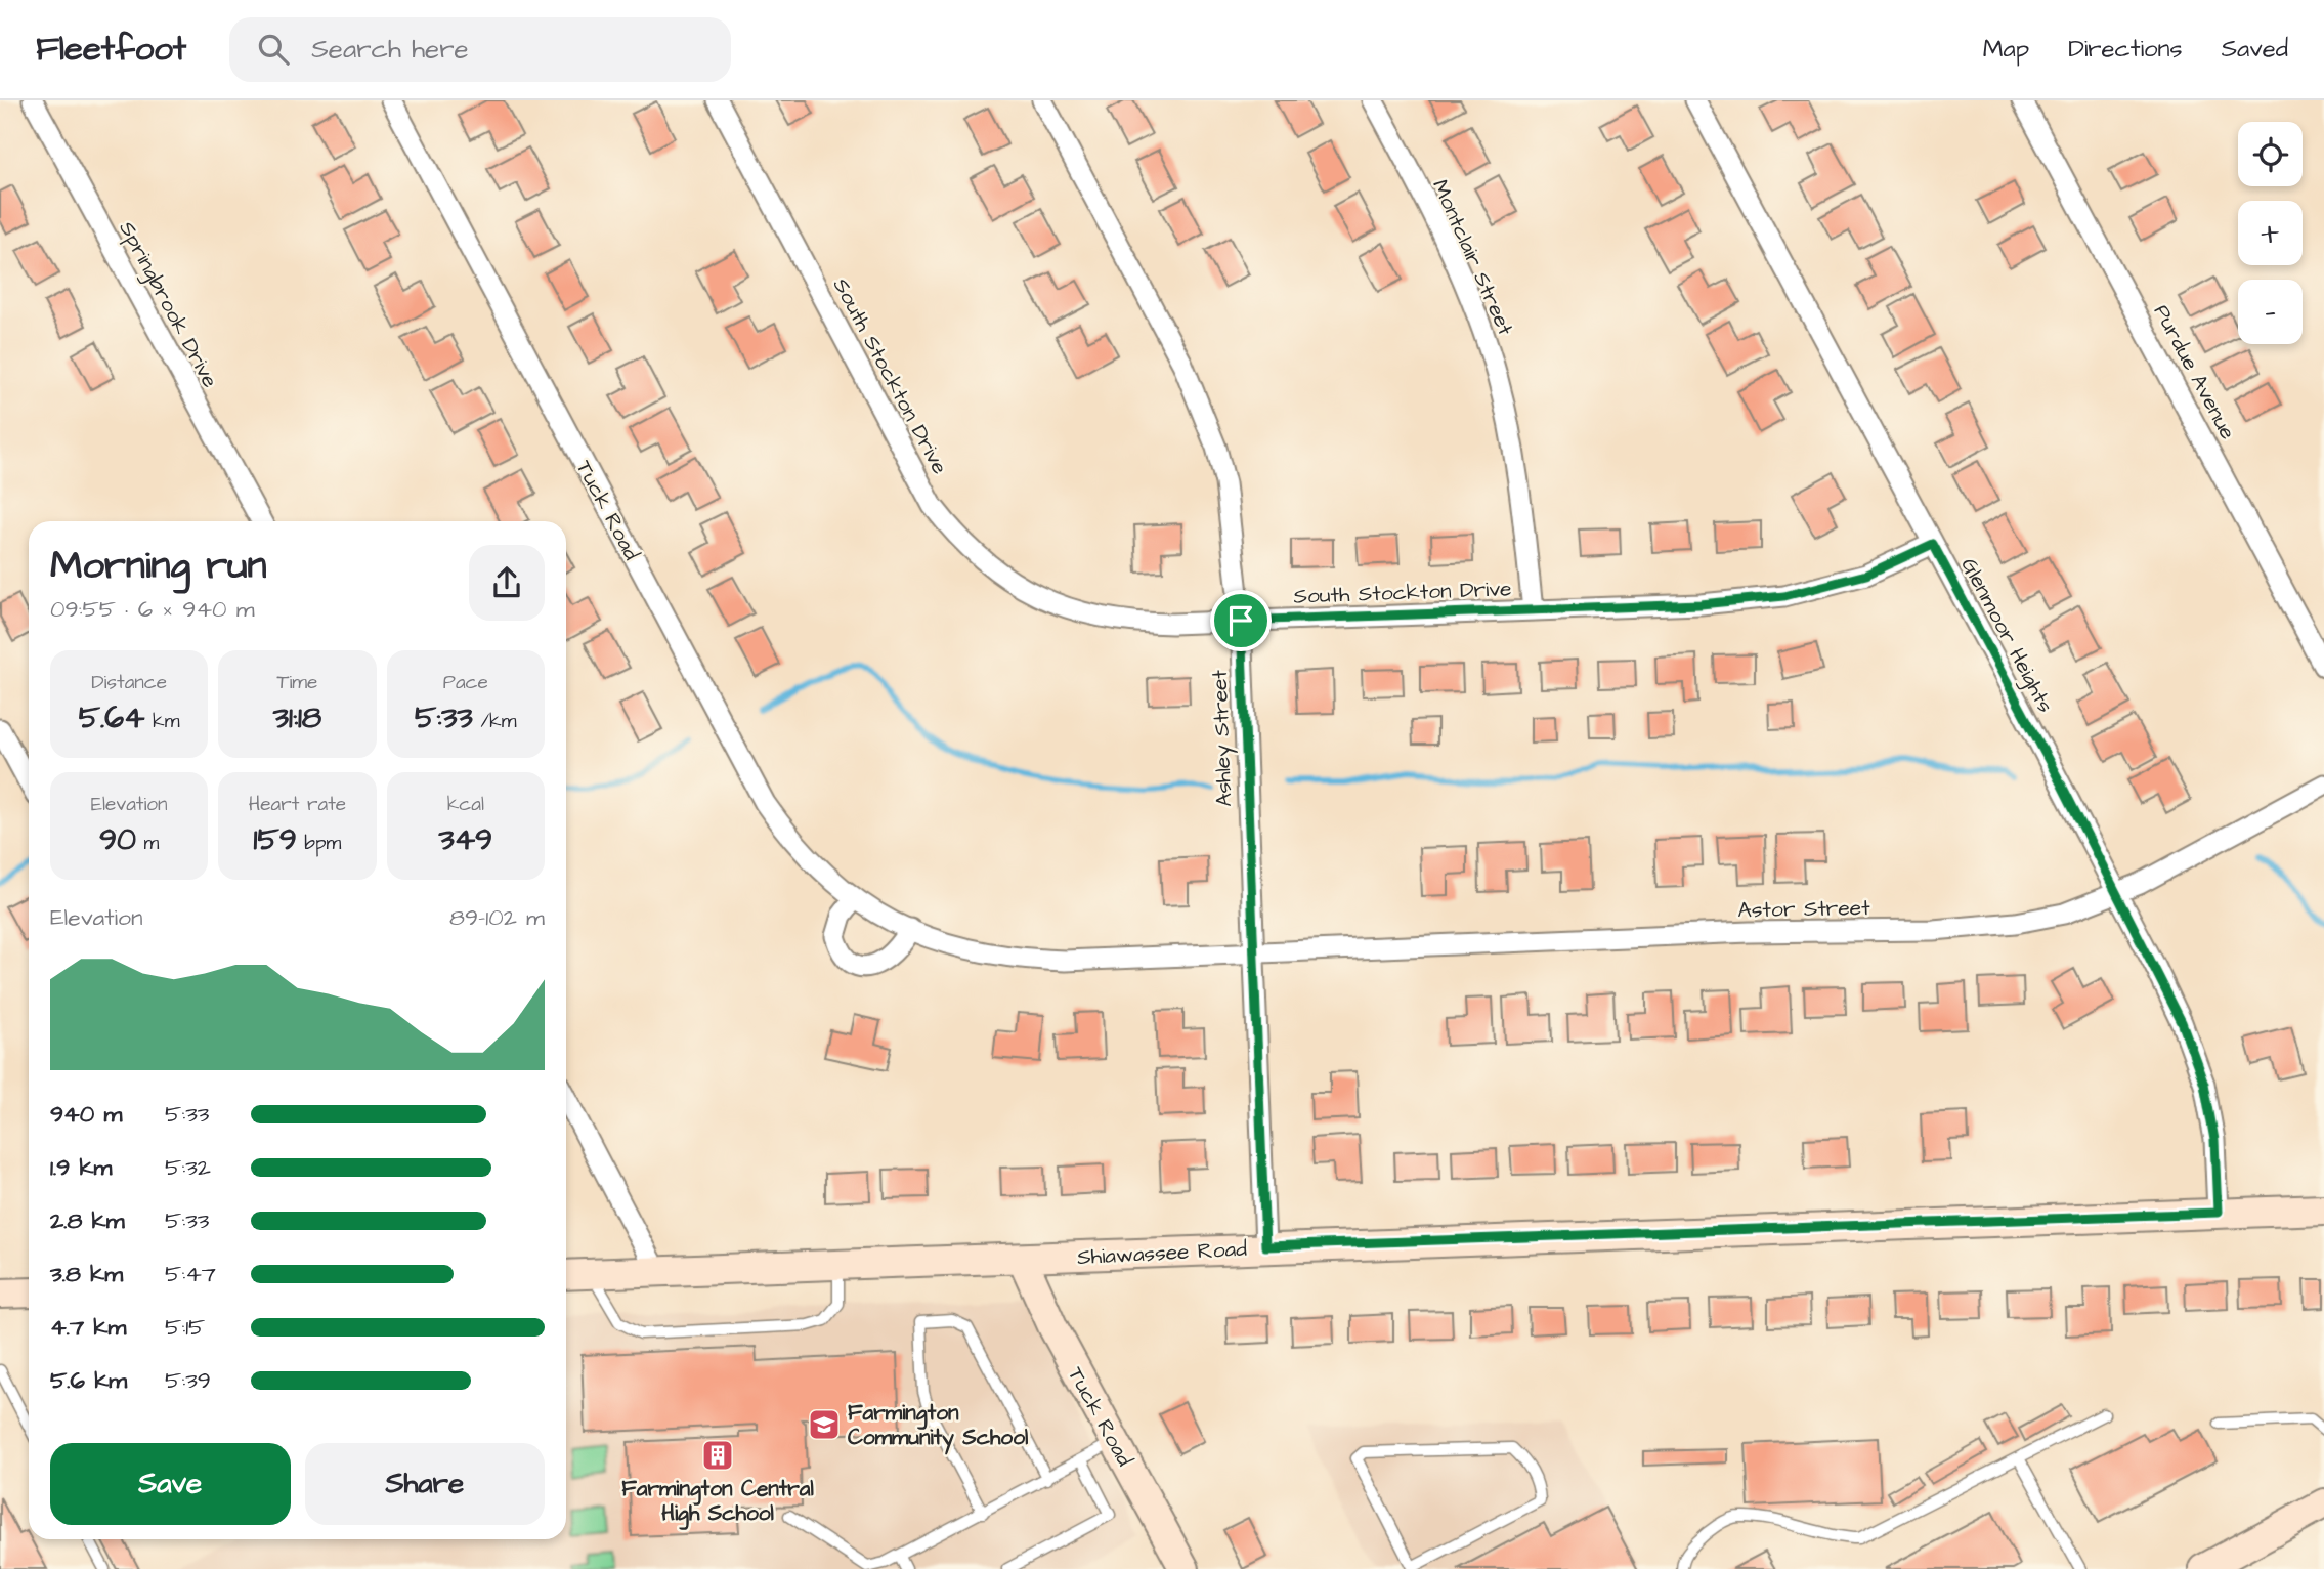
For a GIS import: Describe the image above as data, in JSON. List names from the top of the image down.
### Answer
{
  "streets": {
    "street": [
      "Montclair Street",
      "Springbrook Drive",
      "Purdue Avenue",
      "South Stockton Drive",
      "Tuck Road",
      "Glenmoor Heights",
      "Ashley Street",
      "Astor Street",
      "Shiawassee Road"
    ]
  },
  "crossings": [
    ["Montclair Street", "South Stockton Drive"],
    ["South Stockton Drive", "Glenmoor Heights"],
    ["South Stockton Drive", "Ashley Street"],
    ["Tuck Road", "Ashley Street"],
    ["Tuck Road", "Astor Street"],
    ["Tuck Road", "Shiawassee Road"],
    ["Glenmoor Heights", "Astor Street"],
    ["Glenmoor Heights", "Shiawassee Road"],
    ["Ashley Street", "Astor Street"],
    ["Ashley Street", "Shiawassee Road"]
  ],
  "places": {
    "school or university": ["Farmington Community School"],
    "building": ["Farmington Central High School"]
  },
  "page": {
    "header": "Fleetfoot",
    "search": "Search here",
    "nav": ["Map", "Directions", "Saved"],
    "map_buttons": ["+", "−"],
    "heading": ["Morning run", "09:55 · 6 × 940 m"],
    "stats": [
      ["Distance", "5.64 km"],
      ["Time", "31:18"],
      ["Pace", "5:33 /km"],
      ["Elevation", "90 m"],
      ["Heart rate", "159 bpm"],
      ["kcal", "349"]
    ],
    "chart": ["Elevation", "89–102 m"],
    "list": [
      {
        "name": "940 m",
        "note": "5:33"
      },
      {
        "name": "1.9 km",
        "note": "5:32"
      },
      {
        "name": "2.8 km",
        "note": "5:33"
      },
      {
        "name": "3.8 km",
        "note": "5:47"
      },
      {
        "name": "4.7 km",
        "note": "5:15"
      },
      {
        "name": "5.6 km",
        "note": "5:39"
      }
    ],
    "buttons": ["Save", "Share"]
  }
}
